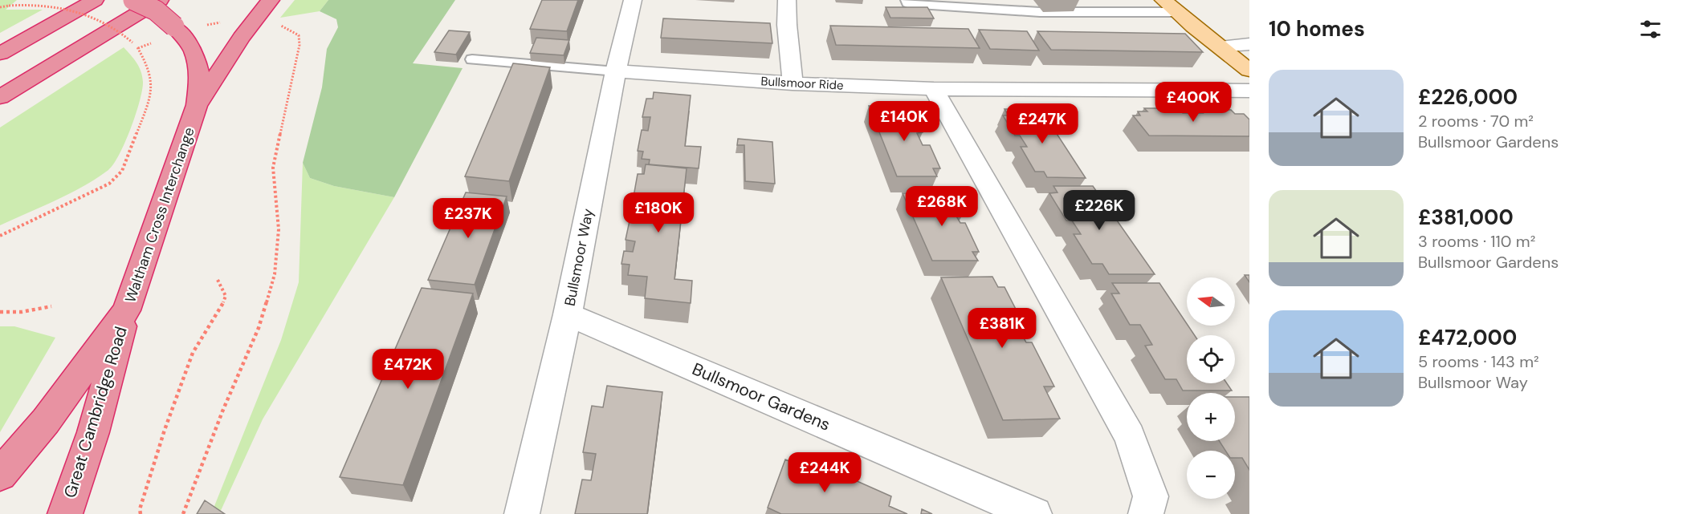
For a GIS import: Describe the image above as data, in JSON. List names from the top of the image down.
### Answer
{
  "streets": {
    "highway": ["Waltham Cross Interchange", "Great Cambridge Road"],
    "street": ["Bullsmoor Ride", "Bullsmoor Way", "Bullsmoor Gardens"]
  },
  "crossings": [
    ["Bullsmoor Ride", "Bullsmoor Way"],
    ["Waltham Cross Interchange", "Great Cambridge Road"],
    ["Bullsmoor Way", "Bullsmoor Gardens"]
  ],
  "north": "left",
  "page": {
    "heading": "10 homes",
    "list": [
      {
        "name": "£226,000",
        "note": "2 rooms · 70 m² · Bullsmoor Gardens"
      },
      {
        "name": "£381,000",
        "note": "3 rooms · 110 m² · Bullsmoor Gardens"
      },
      {
        "name": "£472,000",
        "note": "5 rooms · 143 m² · Bullsmoor Way"
      }
    ],
    "price": [
      "£400K",
      "£140K",
      "£247K",
      "£268K",
      "£226K",
      "£180K",
      "£237K",
      "£381K",
      "£472K",
      "£244K"
    ],
    "map_buttons": ["+", "−"]
  }
}
